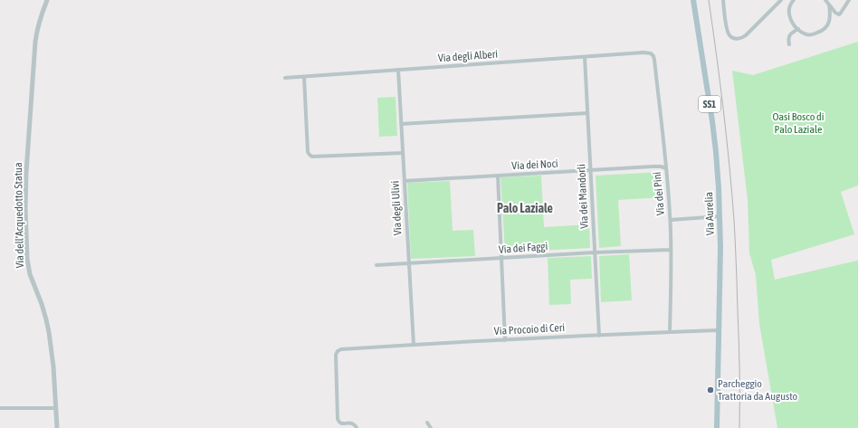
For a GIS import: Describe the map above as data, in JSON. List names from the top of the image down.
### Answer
{
  "streets": {
    "main road": ["SS1", "Via Aurelia"],
    "street": [
      "Via degli Alberi",
      "Via dei Noci",
      "Via dei Pini",
      "Via dei Mandorli",
      "Via degli Ulivi",
      "Via dell'Acquedotto Statua",
      "Via dei Faggi",
      "Via Procoio di Ceri"
    ]
  },
  "crossings": [
    ["Via degli Alberi", "Via dei Pini"],
    ["Via degli Alberi", "Via dei Mandorli"],
    ["Via degli Alberi", "Via degli Ulivi"],
    ["Via dei Noci", "Via dei Pini"],
    ["Via dei Noci", "Via dei Mandorli"],
    ["Via dei Noci", "Via degli Ulivi"],
    ["Via dei Pini", "Via dei Faggi"],
    ["Via dei Pini", "Via Procoio di Ceri"],
    ["Via dei Mandorli", "Via dei Faggi"],
    ["Via dei Mandorli", "Via Procoio di Ceri"],
    ["Via degli Ulivi", "Via dei Faggi"],
    ["Via degli Ulivi", "Via Procoio di Ceri"],
    ["Via Aurelia", "Via Procoio di Ceri"]
  ],
  "districts": ["Palo Laziale"],
  "parks": ["Oasi Bosco di Palo Laziale"],
  "places": ["Parcheggio Trattoria da Augusto"]
}
